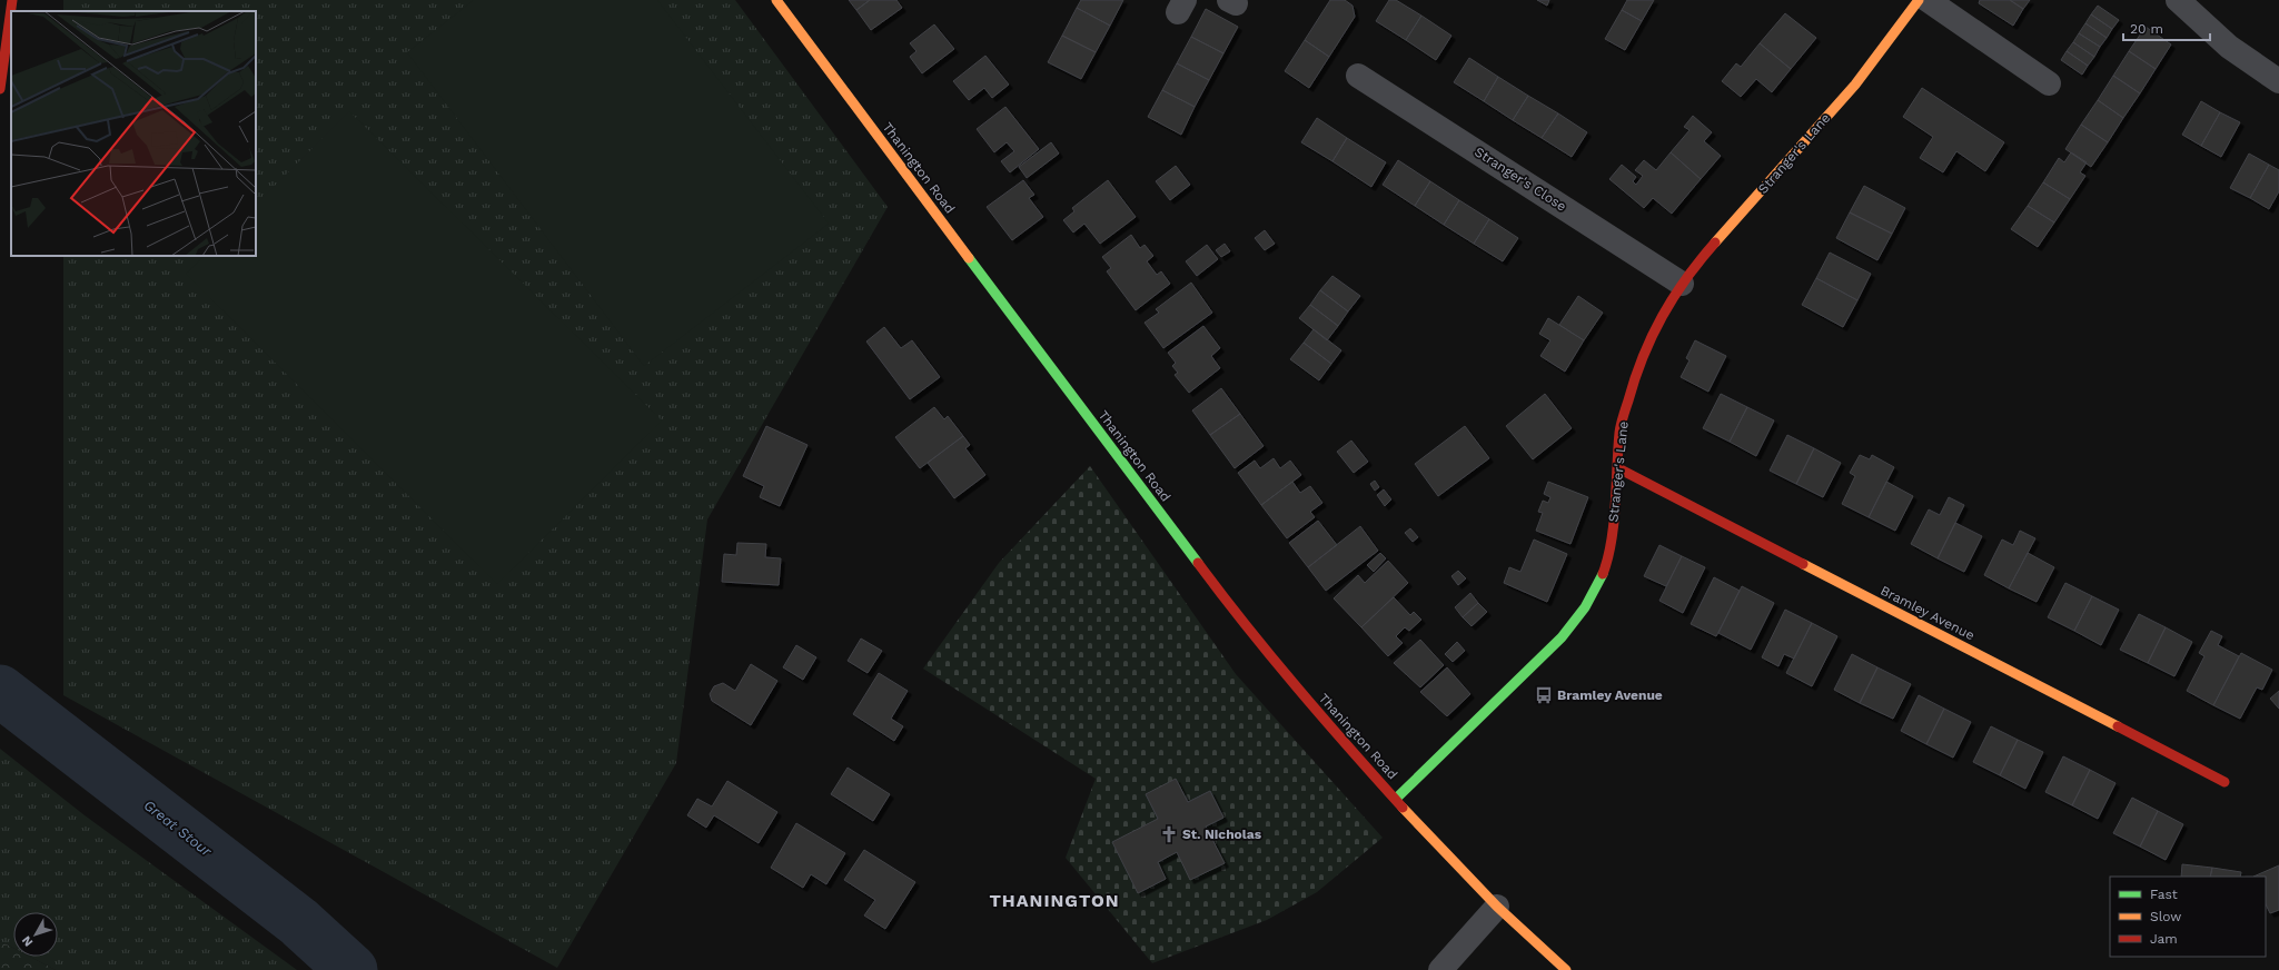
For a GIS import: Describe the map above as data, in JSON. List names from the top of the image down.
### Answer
{
  "streets": {
    "main road": ["Stranger's Lane", "Thanington Road", "Bramley Avenue"],
    "street": ["Stranger's Close"]
  },
  "crossings": [
    ["Stranger's Lane", "Thanington Road"],
    ["Stranger's Lane", "Stranger's Close"],
    ["Stranger's Lane", "Bramley Avenue"]
  ],
  "districts": ["THANINGTON"],
  "water": ["Great Stour"],
  "places": {
    "bus stop": ["Bramley Avenue"],
    "church": ["St. Nicholas"]
  },
  "legend": ["Fast", "Slow", "Jam"],
  "scale_bar": "20 m",
  "north": "bottom left"
}
